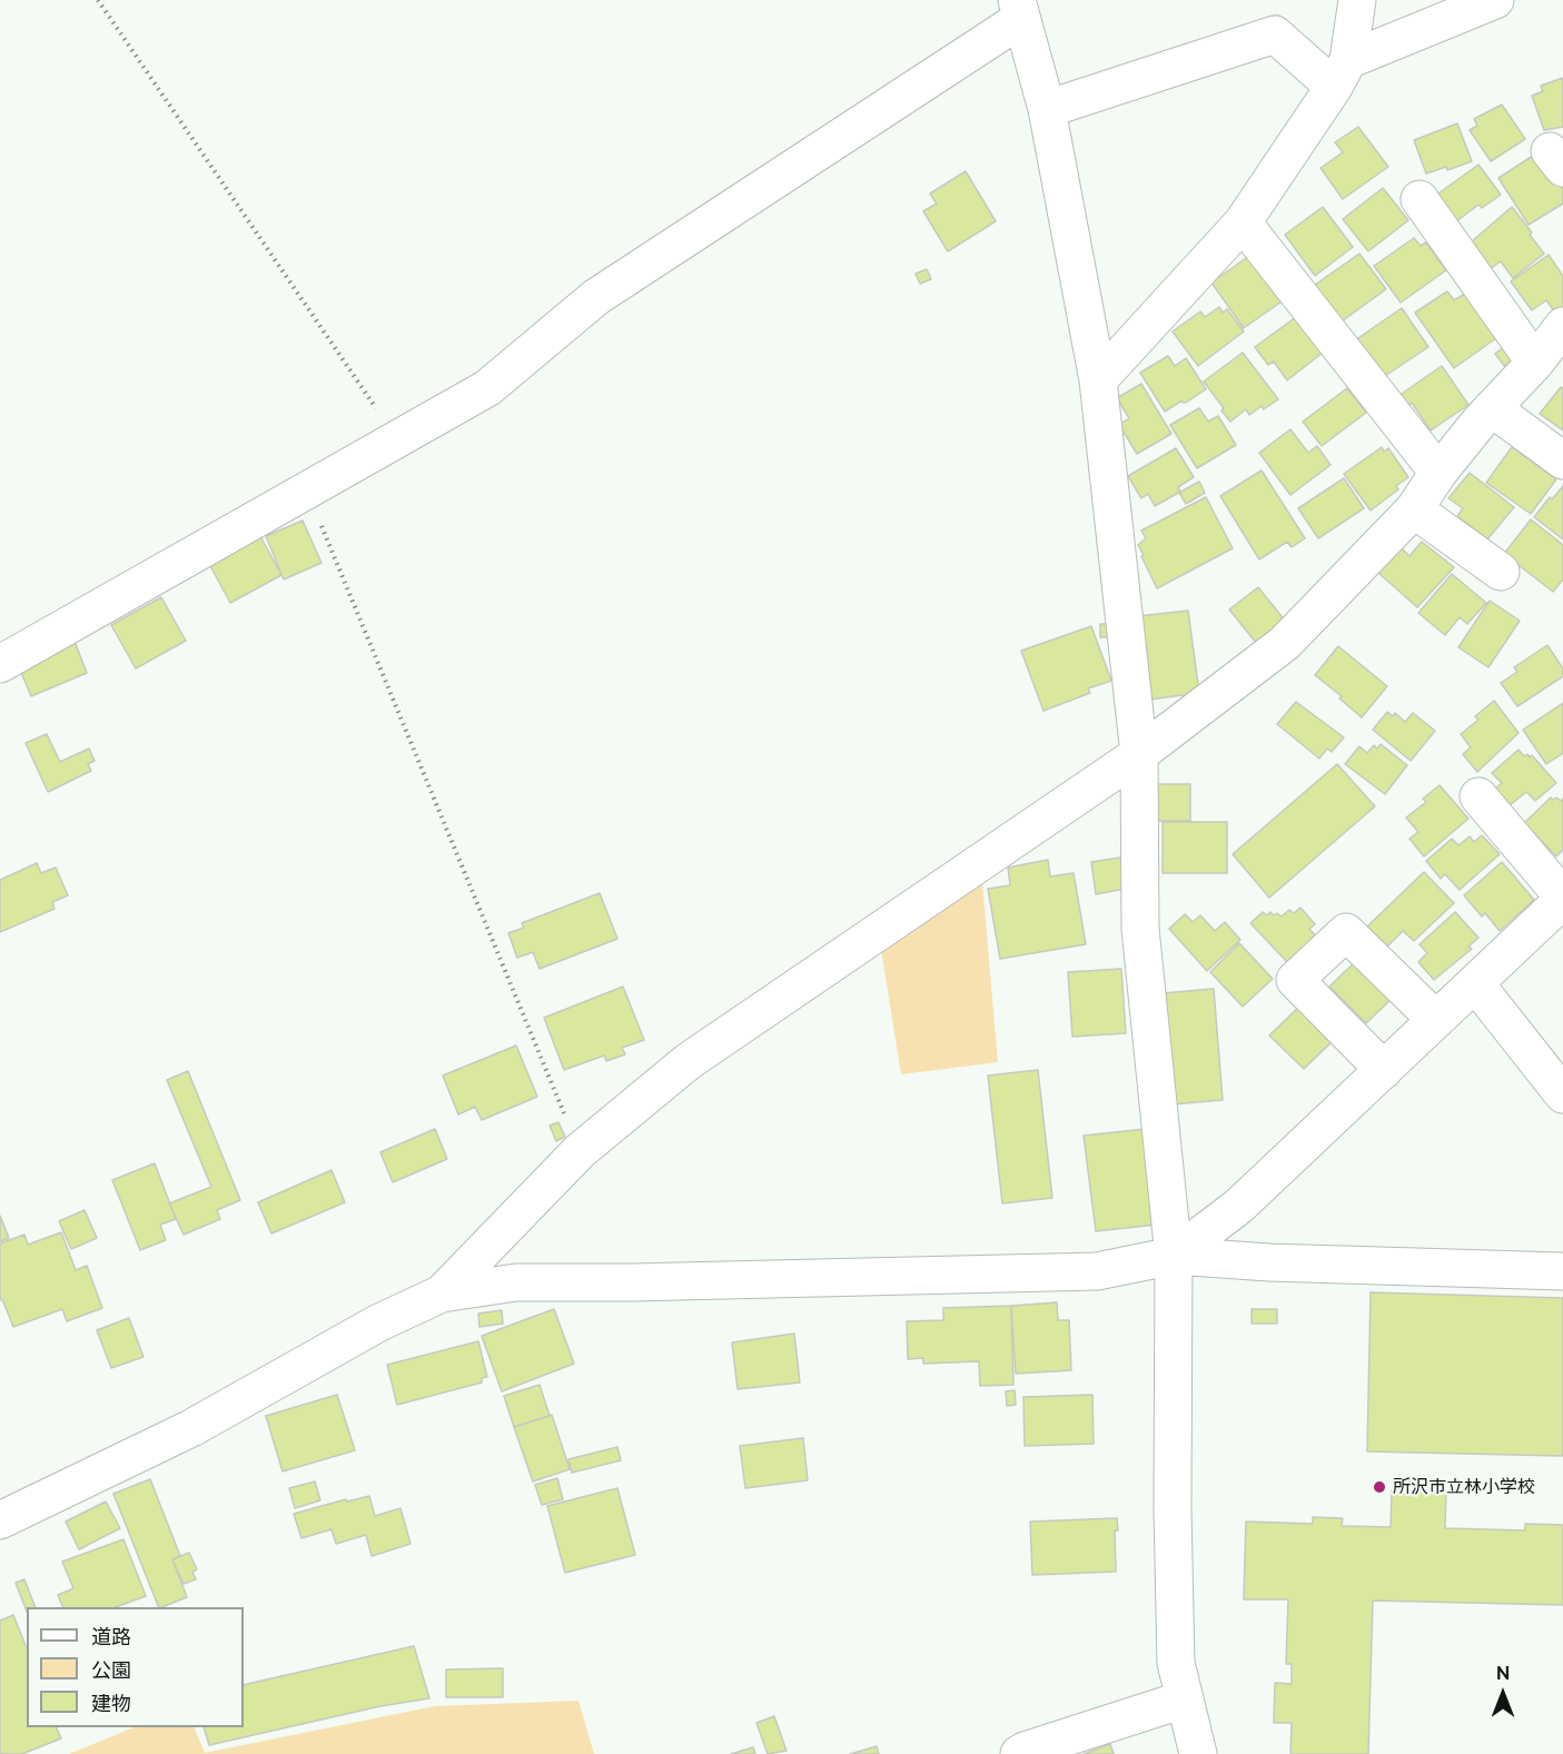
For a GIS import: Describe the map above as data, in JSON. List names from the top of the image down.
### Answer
{
  "places": ["所沢市立林小学校"],
  "legend": ["道路", "公園", "建物"],
  "north": "top"
}
